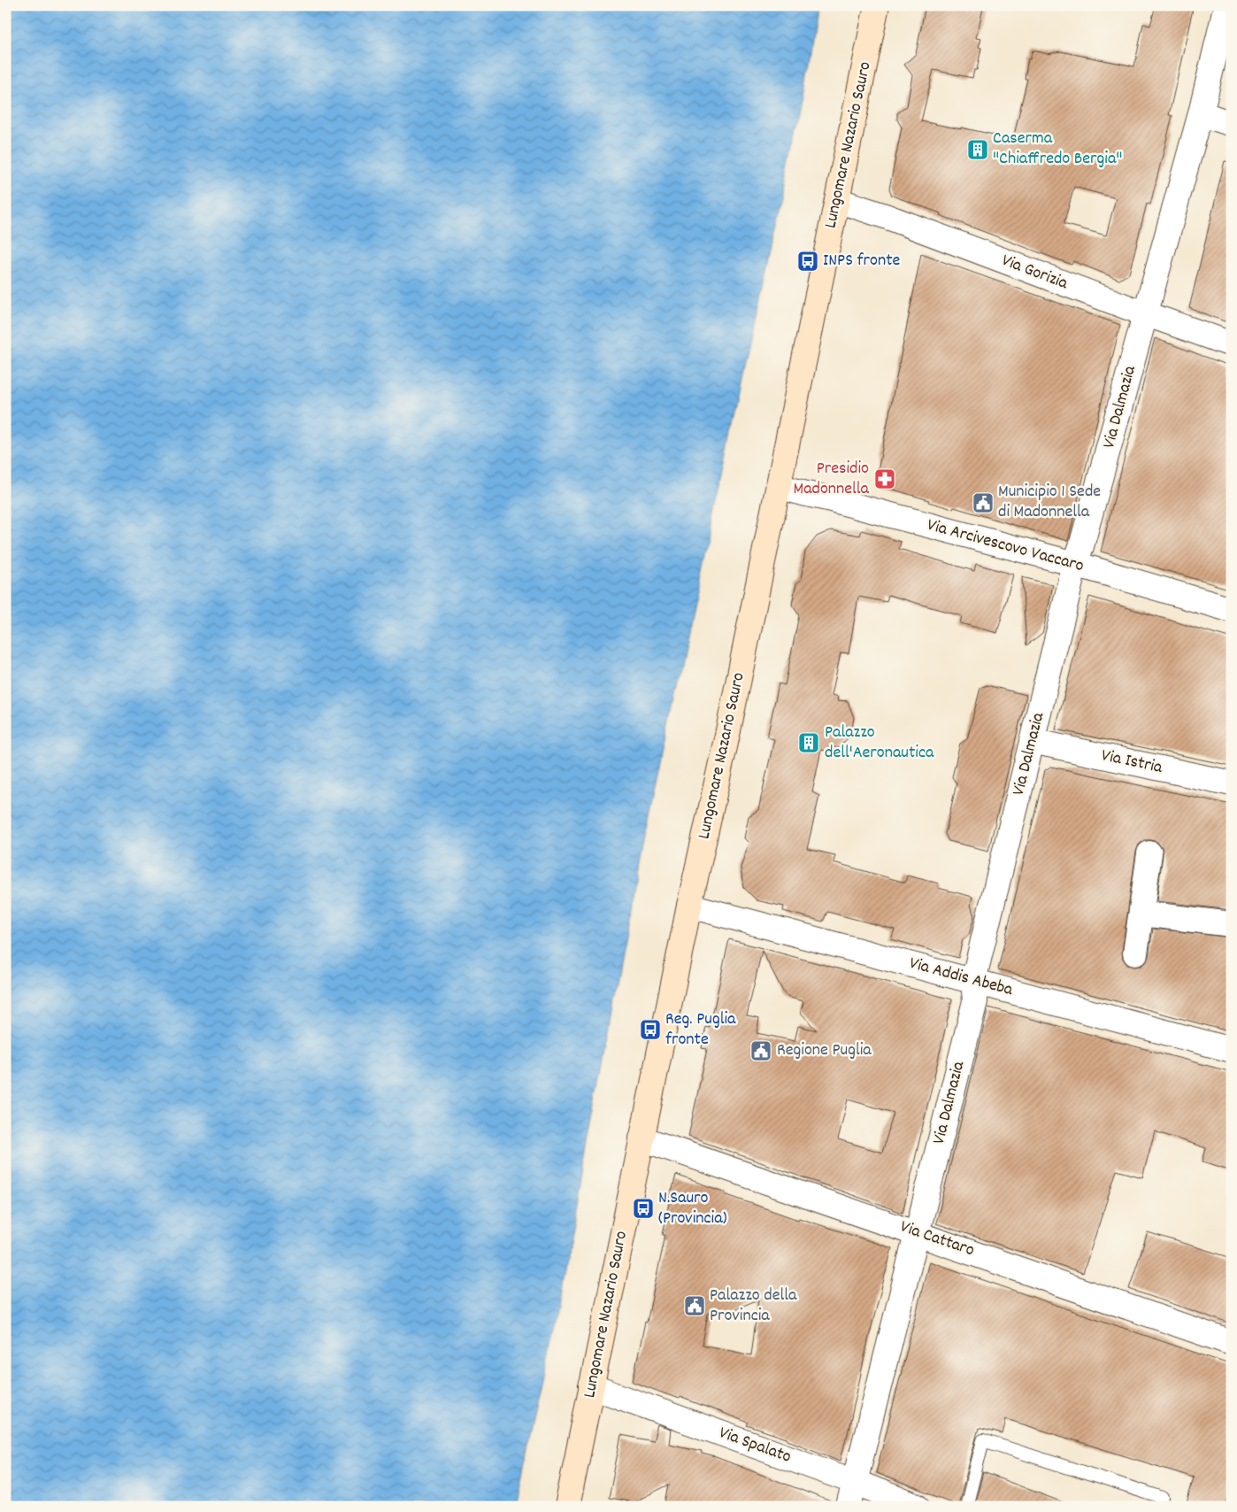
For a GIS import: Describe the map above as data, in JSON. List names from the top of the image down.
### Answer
{
  "streets": {
    "main road": ["Lungomare Nazario Sauro"],
    "street": [
      "Via Gorizia",
      "Via Dalmazia",
      "Via Arcivescovo Vaccaro",
      "Via Istria",
      "Via Addis Abeba",
      "Via Cattaro",
      "Via Spalato"
    ]
  },
  "crossings": [
    ["Lungomare Nazario Sauro", "Via Gorizia"],
    ["Lungomare Nazario Sauro", "Via Arcivescovo Vaccaro"],
    ["Lungomare Nazario Sauro", "Via Addis Abeba"],
    ["Lungomare Nazario Sauro", "Via Cattaro"],
    ["Lungomare Nazario Sauro", "Via Spalato"],
    ["Via Gorizia", "Via Dalmazia"],
    ["Via Dalmazia", "Via Arcivescovo Vaccaro"],
    ["Via Dalmazia", "Via Istria"],
    ["Via Dalmazia", "Via Addis Abeba"],
    ["Via Dalmazia", "Via Cattaro"],
    ["Via Dalmazia", "Via Spalato"]
  ],
  "places": {
    "building": ["Caserma \"Chiaffredo Bergia\"", "Palazzo dell'Aeronautica"],
    "bus stop": ["INPS fronte", "Reg. Puglia fronte", "N.Sauro (Provincia)"],
    "pharmacy": ["Presidio Madonnella"],
    "public building": ["Municipio 1 Sede di Madonnella", "Regione Puglia", "Palazzo della Provincia"]
  }
}
